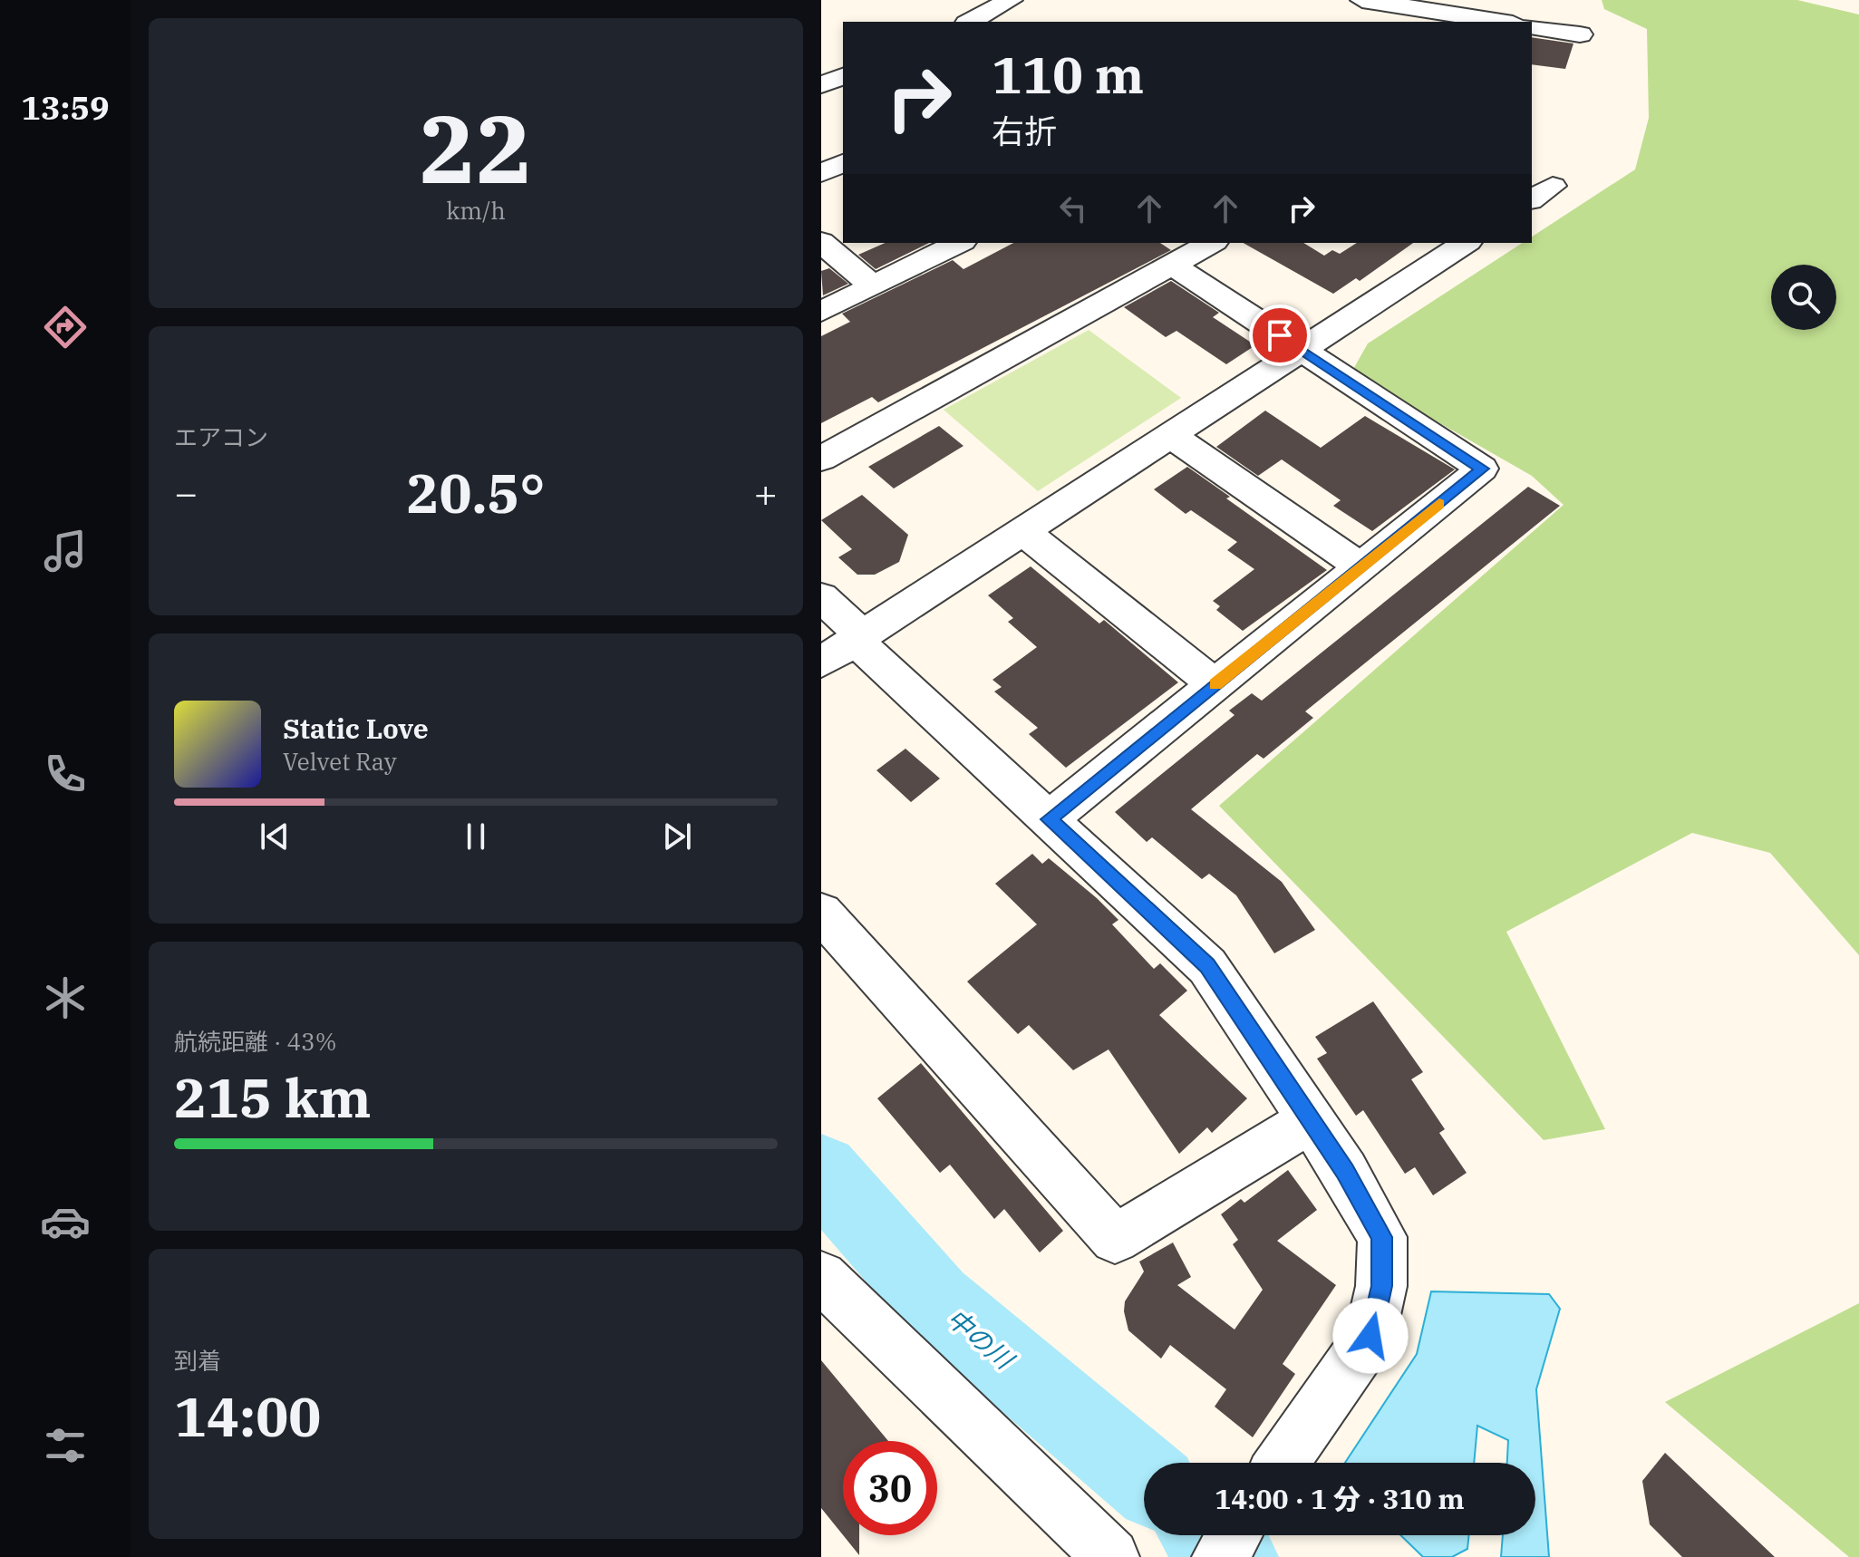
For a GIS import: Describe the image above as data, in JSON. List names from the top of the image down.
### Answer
{
  "water": ["中の川"],
  "page": {
    "tabs": "13:59",
    "tile": [
      ["22", "km/h"],
      "エアコン",
      ["航続距離 · 43%", "215 km"],
      ["到着", "14:00"]
    ],
    "turn": ["110 m", "右折"],
    "heat": ["−", "20.5°", "+"],
    "song": ["Static Love", "Velvet Ray"],
    "limit": "30",
    "trip": "14:00 · 1 分 · 310 m"
  }
}
